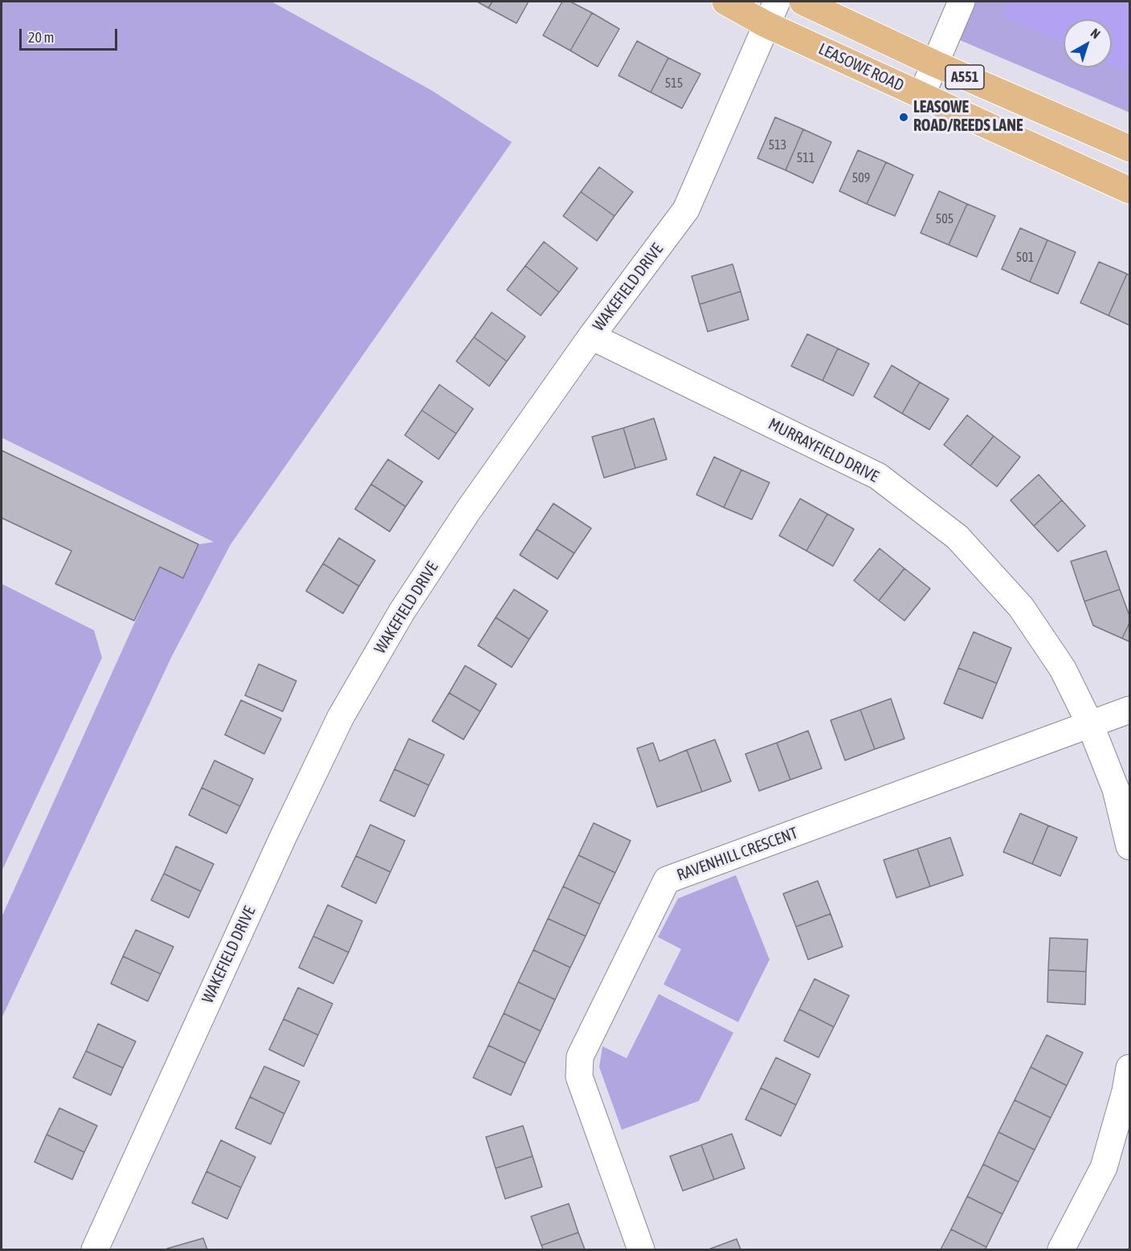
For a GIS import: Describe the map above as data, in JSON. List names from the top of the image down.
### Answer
{
  "streets": {
    "main road": ["LEASOWE ROAD", "A551"],
    "street": ["WAKEFIELD DRIVE", "MURRAYFIELD DRIVE", "RAVENHILL CRESCENT"]
  },
  "crossings": [
    ["LEASOWE ROAD", "WAKEFIELD DRIVE"],
    ["WAKEFIELD DRIVE", "MURRAYFIELD DRIVE"],
    ["MURRAYFIELD DRIVE", "RAVENHILL CRESCENT"]
  ],
  "places": ["LEASOWE ROAD/REEDS LANE"],
  "house_numbers": [
    "515",
    "513",
    "511",
    "509",
    "505",
    "501"
  ],
  "scale_bar": "20 m",
  "north": "top right"
}
